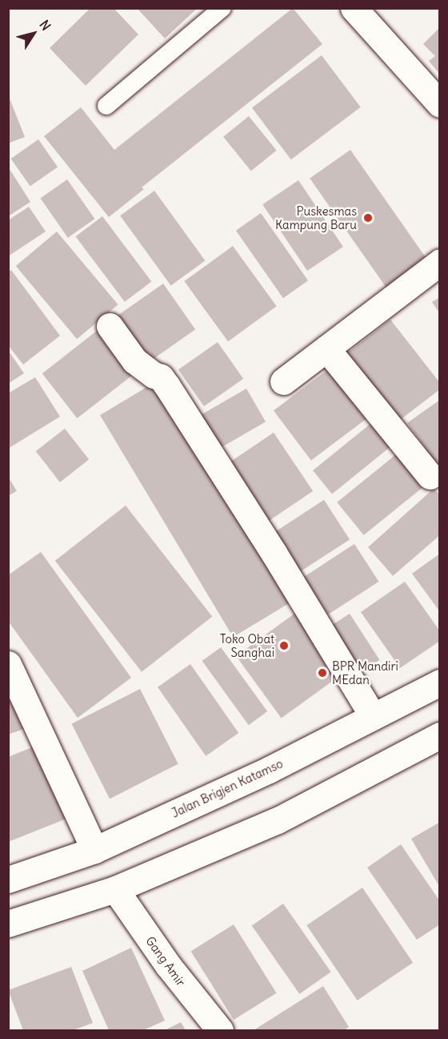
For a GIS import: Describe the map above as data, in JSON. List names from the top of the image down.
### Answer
{
  "streets": {
    "street": ["Jalan Brigjen Katamso", "Gang Amir"]
  },
  "places": ["Puskesmas Kampung Baru", "Toko Obat Sanghai", "BPR Mandiri MEdan"],
  "north": "top right"
}
